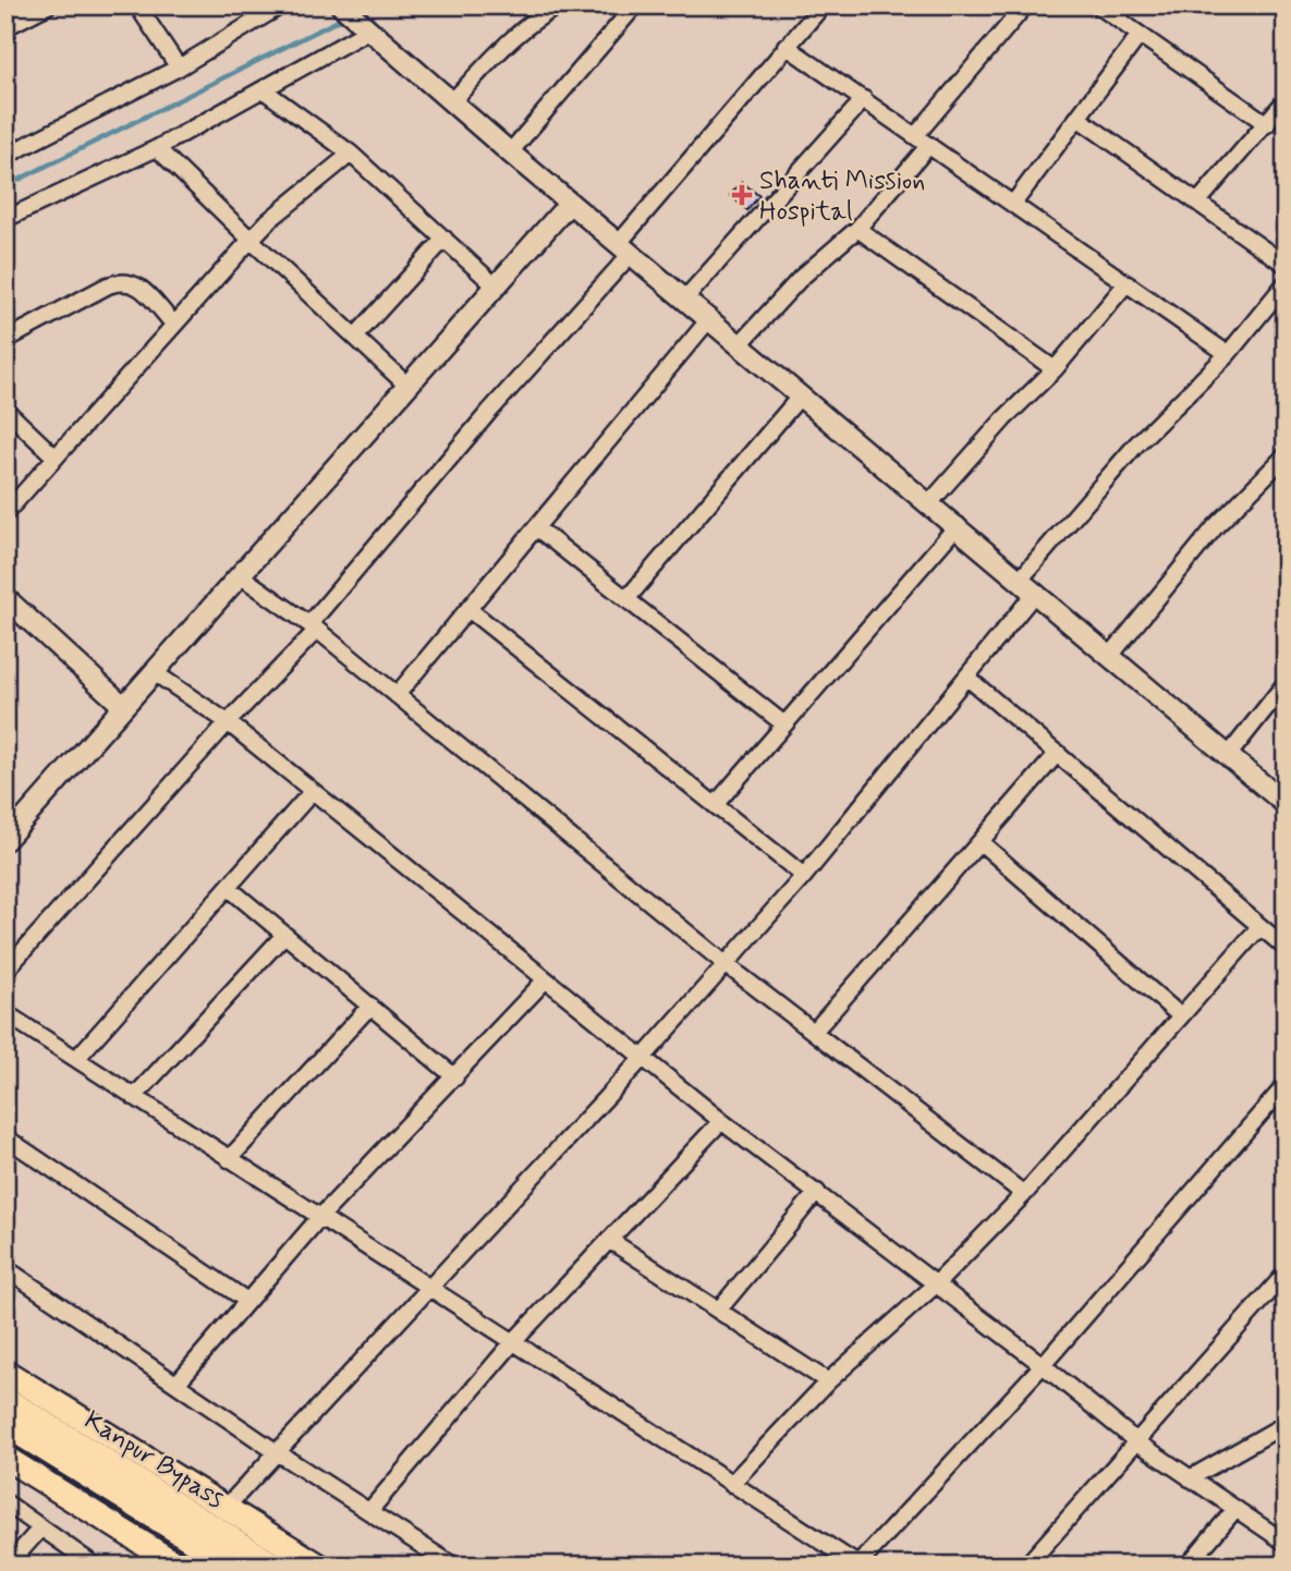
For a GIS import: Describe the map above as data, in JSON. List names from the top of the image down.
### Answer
{
  "streets": {
    "highway": ["Kanpur Bypass"]
  },
  "places": {
    "health": ["Shanti Mission Hospital"]
  }
}
